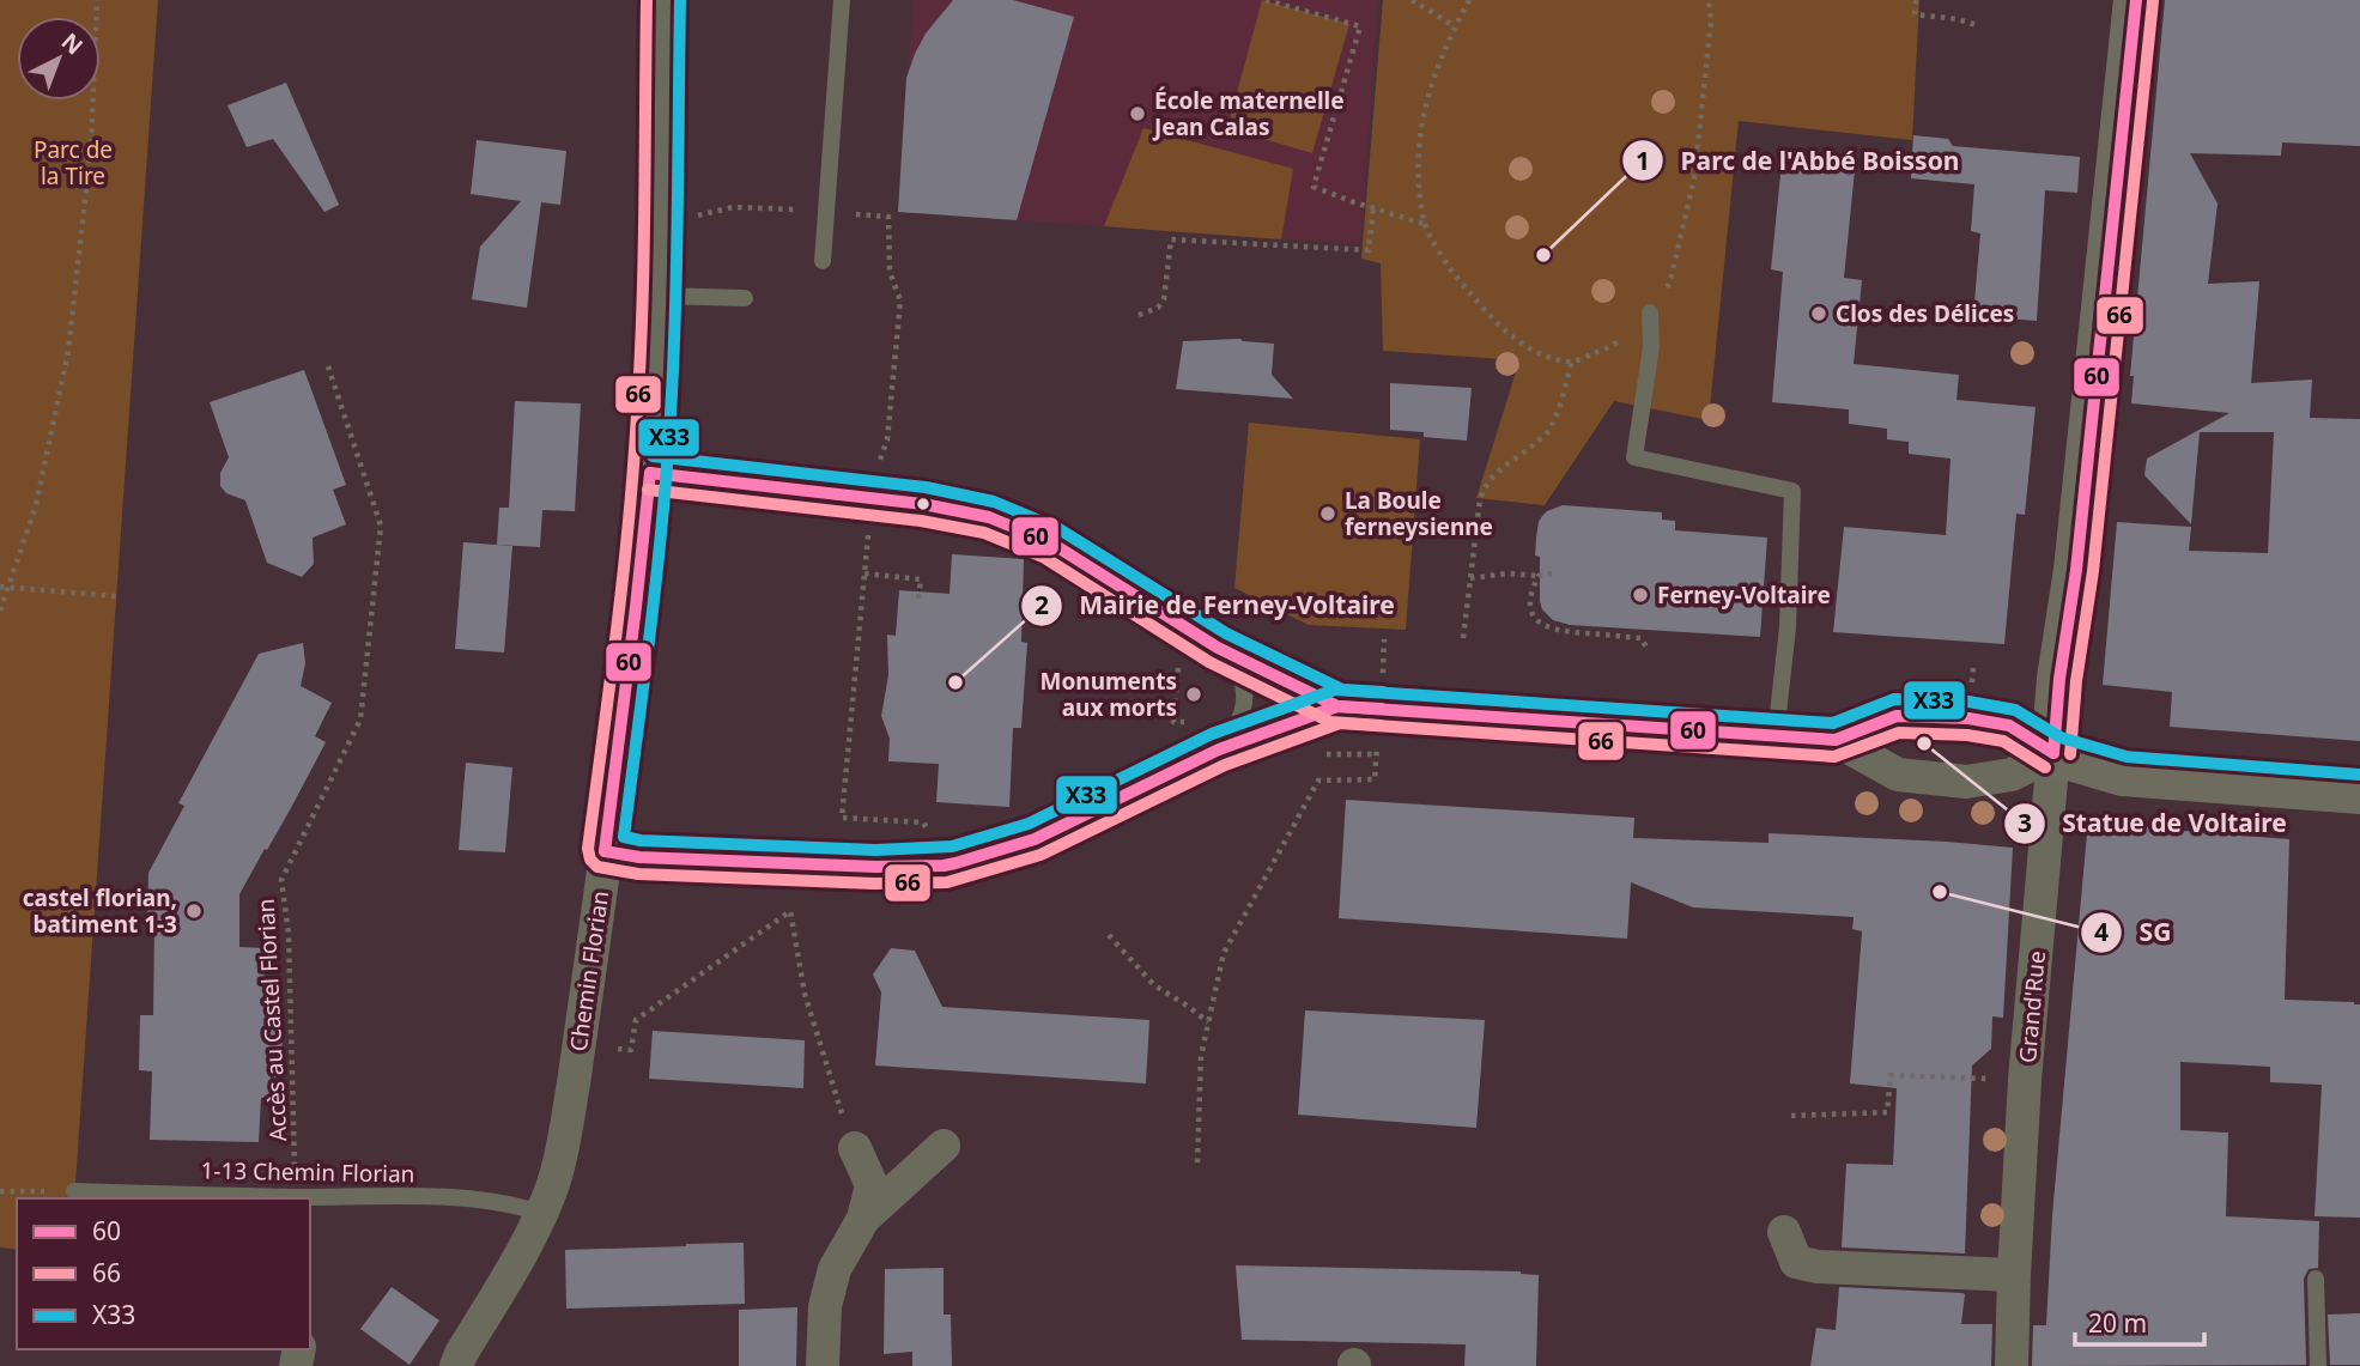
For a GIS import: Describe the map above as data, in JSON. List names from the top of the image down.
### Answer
{
  "streets": {
    "main road": ["Grand'Rue"],
    "street": ["Chemin Florian"],
    "lane": ["1-13 Chemin Florian"],
    "path": ["Accès au Castel Florian"]
  },
  "crossings": [
    ["Chemin Florian", "1-13 Chemin Florian"],
    ["Accès au Castel Florian", "1-13 Chemin Florian"]
  ],
  "parks": ["Parc de la Tire"],
  "places": [
    "École maternelle Jean Calas",
    "Parc de l'Abbé Boisson",
    "Clos des Délices",
    "La Boule ferneysienne",
    "Ferney-Voltaire",
    "Mairie de Ferney-Voltaire",
    "Monuments aux morts",
    "Statue de Voltaire",
    "SG",
    "castel florian, batiment 1-3"
  ],
  "lines": ["transit line 60", "transit line 66", "transit line X33"],
  "legend": ["60", "66", "X33"],
  "scale_bar": "20 m",
  "north": "top right"
}
